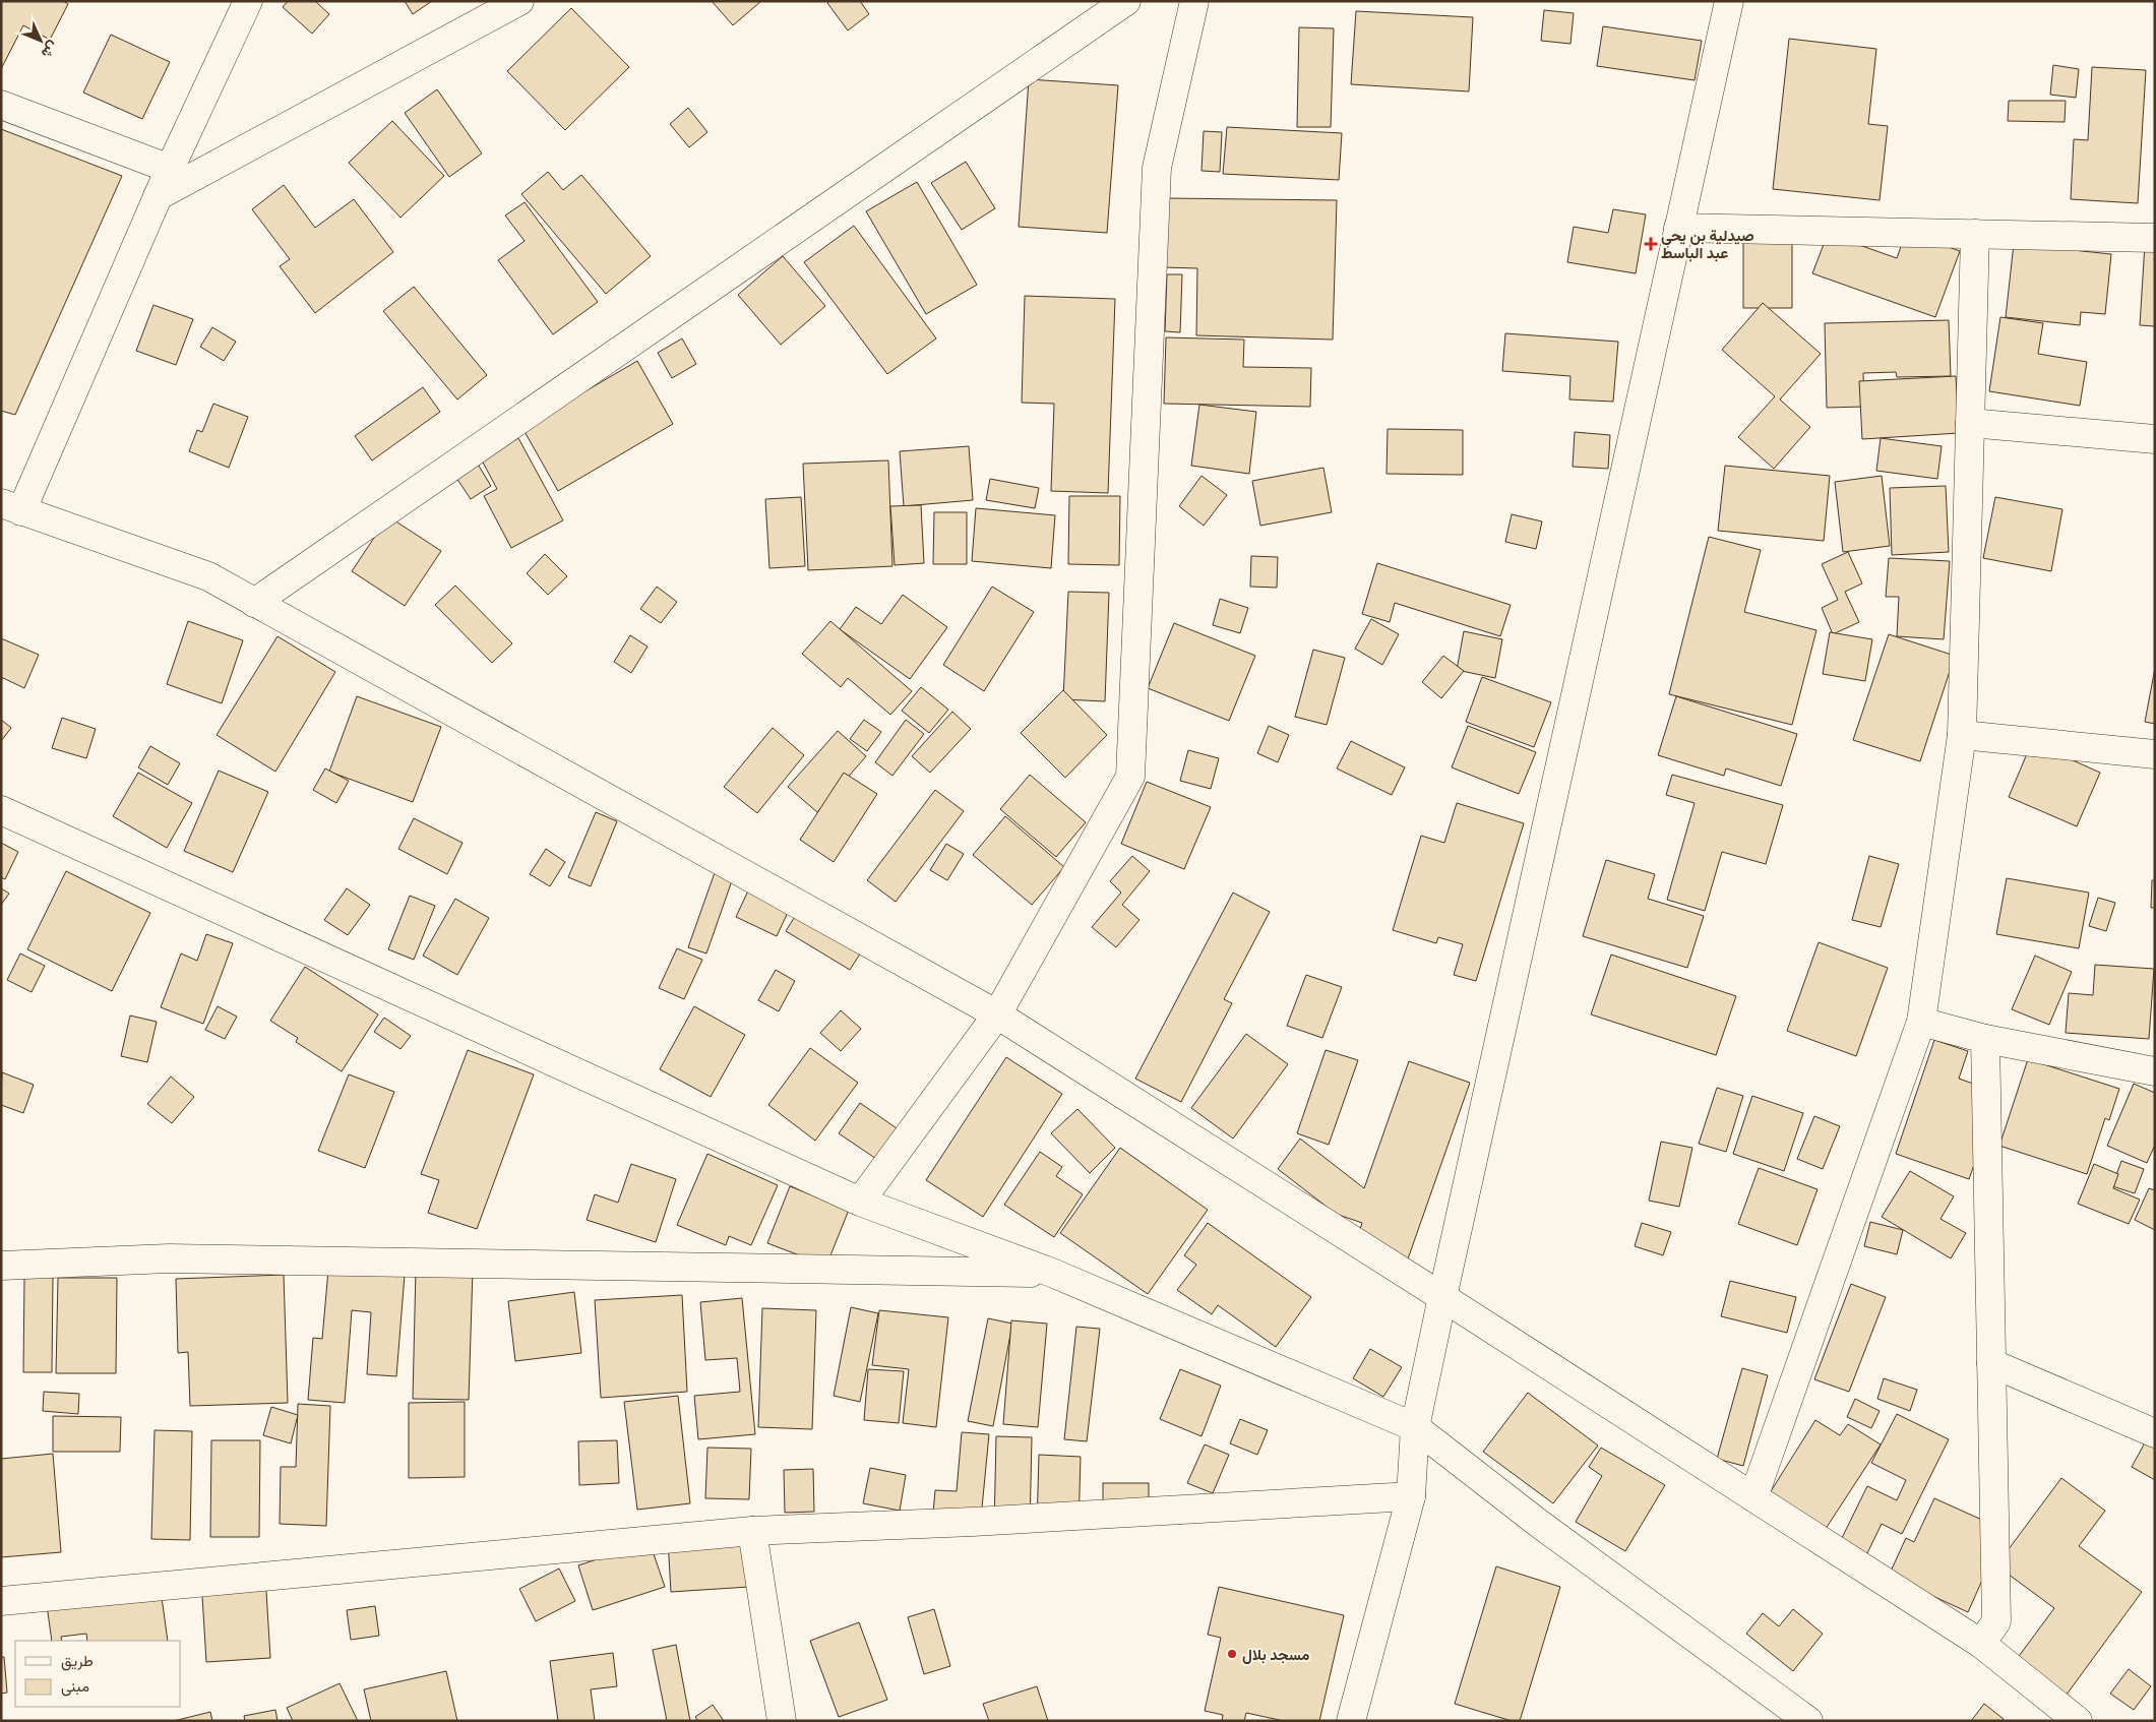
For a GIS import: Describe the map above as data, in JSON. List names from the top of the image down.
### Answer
{
  "places": {
    "health": ["صيدلية بن يحي عبد الباسط"],
    "other": ["مسجد بلال"]
  },
  "legend": ["طريق", "مبنى"],
  "north": "bottom right"
}
